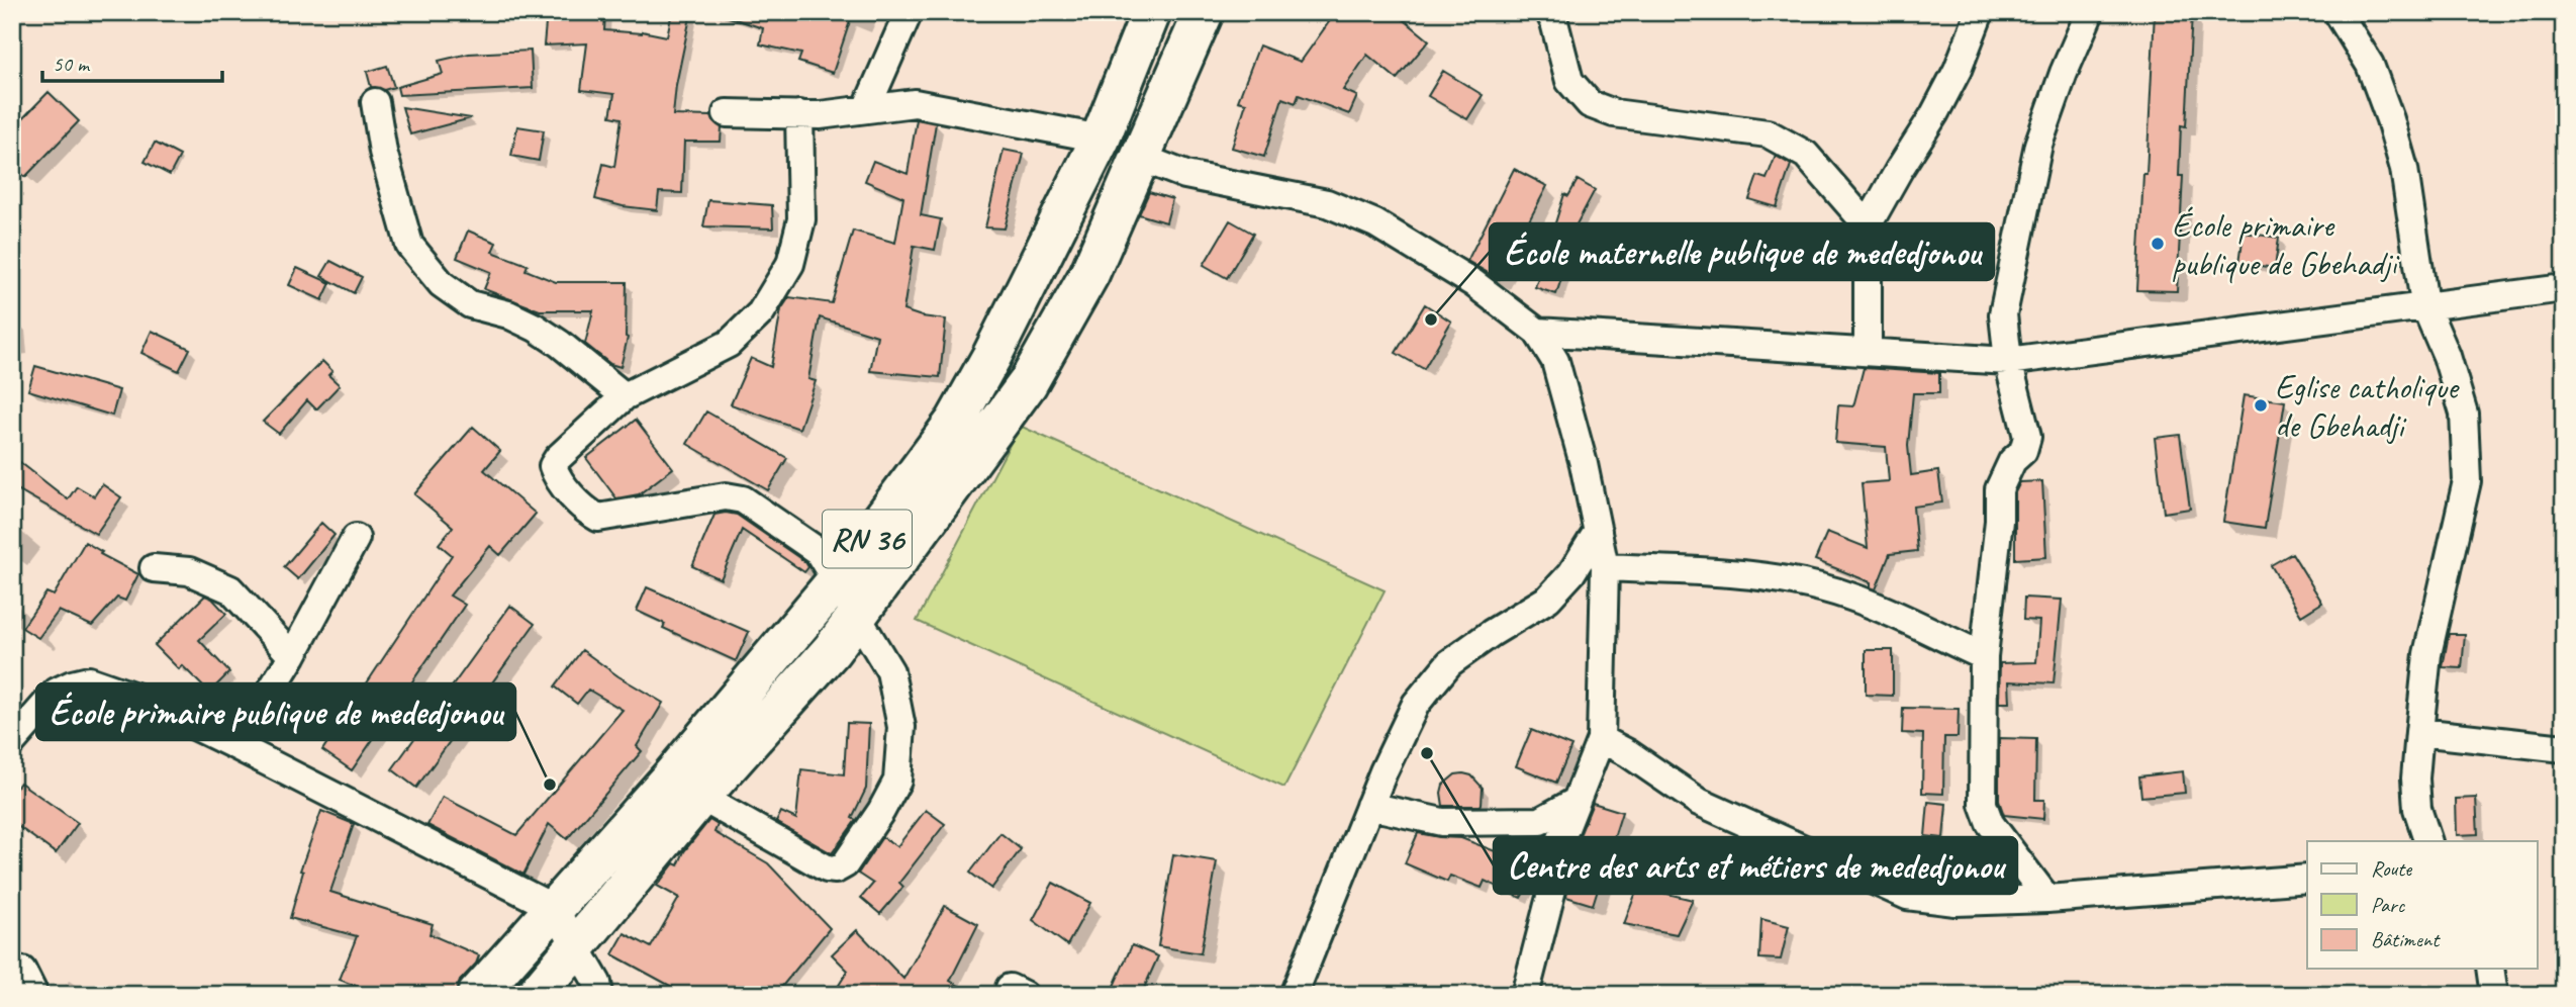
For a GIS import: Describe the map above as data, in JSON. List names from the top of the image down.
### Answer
{
  "streets": {
    "main road": ["RN 36"]
  },
  "places": [
    "École primaire publique de Gbehadji",
    "École maternelle publique de mededjonou",
    "Eglise catholique de Gbehadji",
    "Centre des arts et métiers de mededjonou",
    "École primaire publique de mededjonou"
  ],
  "legend": ["Route", "Parc", "Bâtiment"],
  "scale_bar": "50 m"
}
